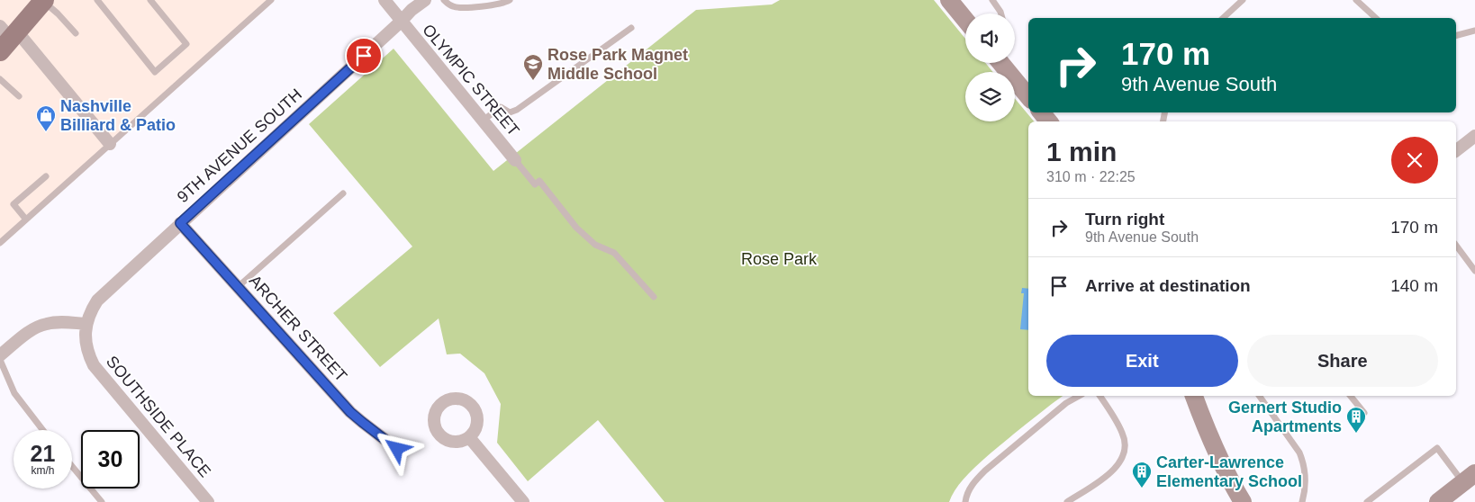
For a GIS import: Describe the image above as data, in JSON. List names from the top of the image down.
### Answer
{
  "streets": {
    "street": [
      "OLYMPIC STREET",
      "9TH AVENUE SOUTH",
      "ARCHER STREET",
      "SOUTHSIDE PLACE"
    ]
  },
  "crossings": [
    ["OLYMPIC STREET", "9TH AVENUE SOUTH"],
    ["9TH AVENUE SOUTH", "ARCHER STREET"],
    ["9TH AVENUE SOUTH", "SOUTHSIDE PLACE"]
  ],
  "parks": ["Rose Park"],
  "places": {
    "school or university": ["Rose Park Magnet Middle School"],
    "shop": ["Nashville Billiard & Patio"],
    "building": ["Gernert Studio Apartments", "Carter-Lawrence Elementary School"]
  },
  "page": {
    "turn": ["170 m", "9th Avenue South"],
    "heading": ["1 min", "310 m · 22:25"],
    "list": [
      {
        "name": "Turn right",
        "note": "9th Avenue South",
        "value": "170 m"
      },
      {
        "name": "Arrive at destination",
        "value": "140 m"
      }
    ],
    "buttons": ["Exit", "Share"],
    "speed": "21 km/h",
    "limit": "30"
  }
}
